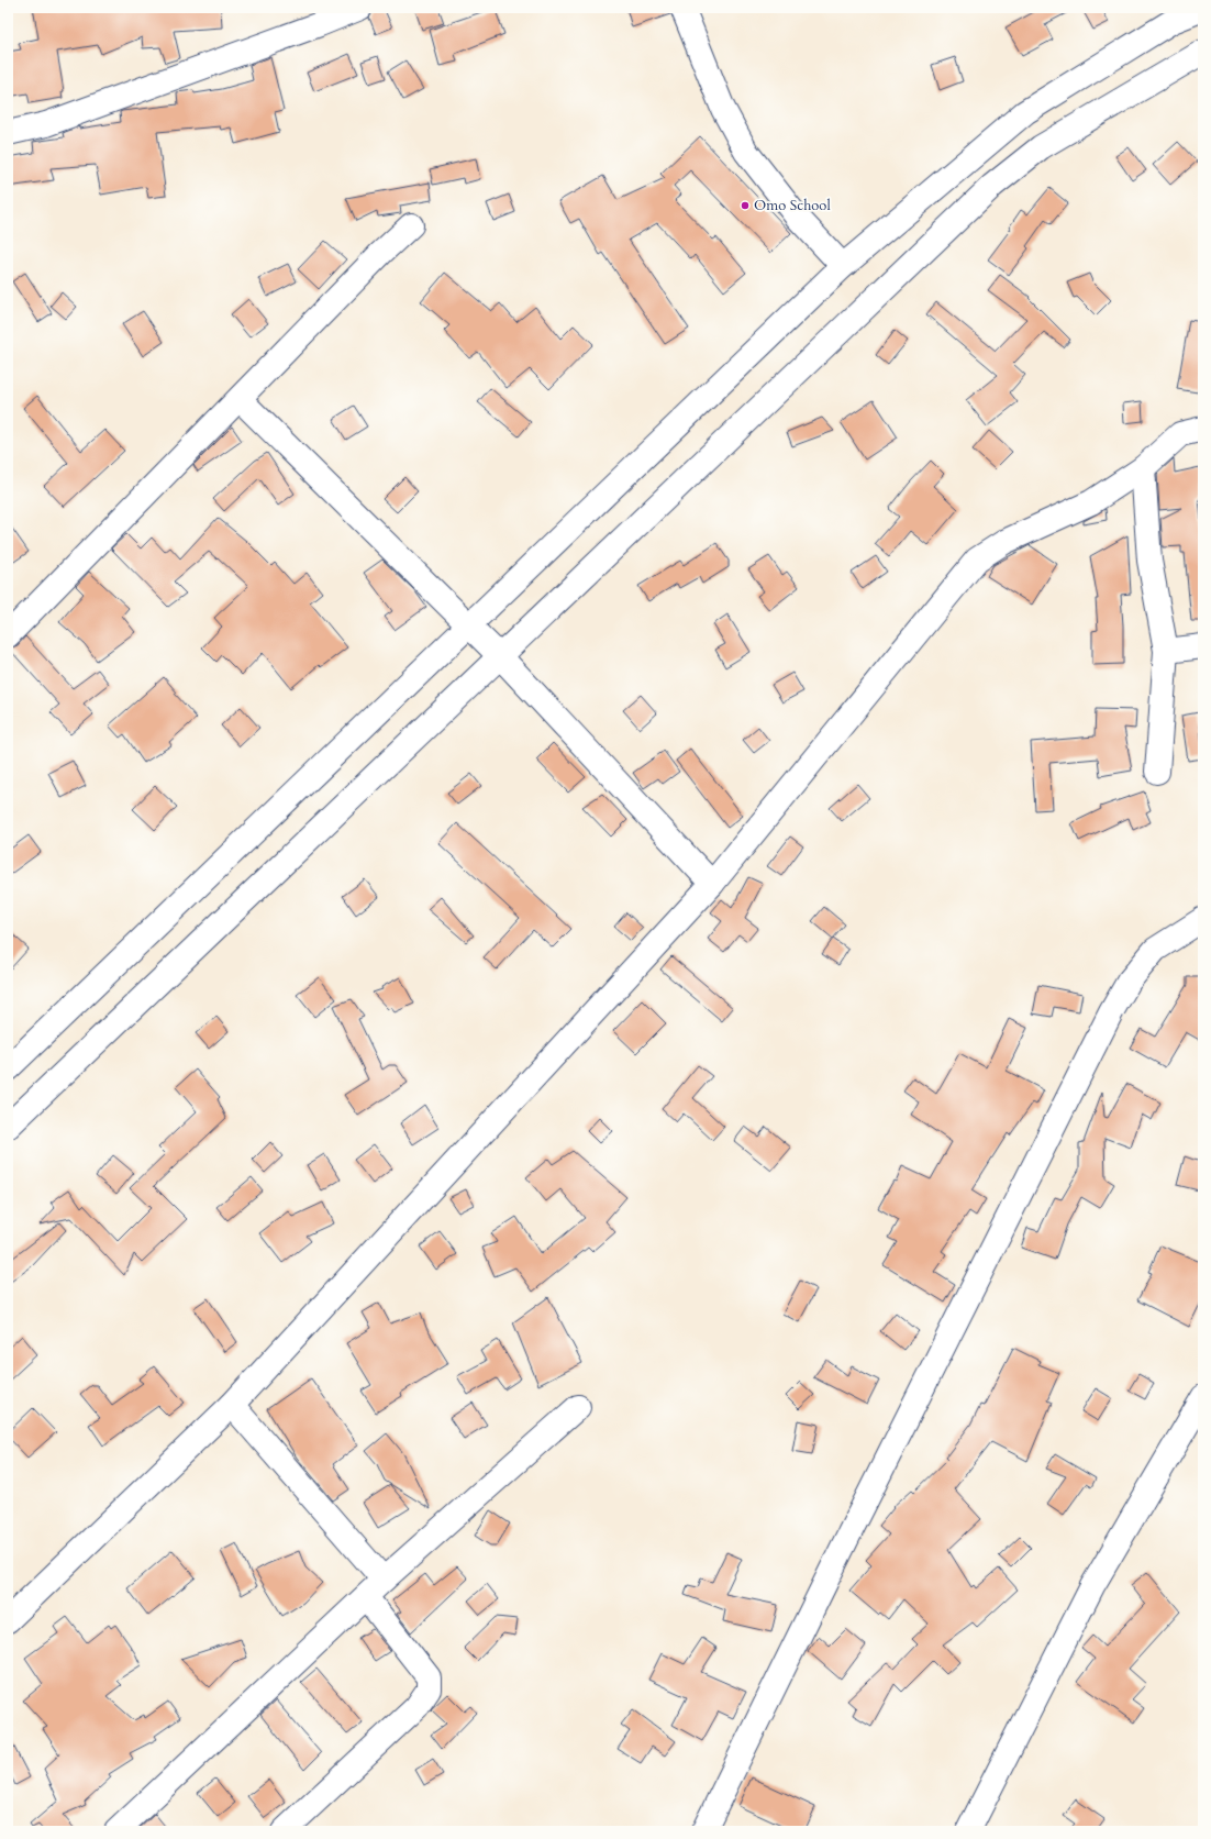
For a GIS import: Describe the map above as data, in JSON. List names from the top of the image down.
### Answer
{
  "places": ["Omo School"]
}
